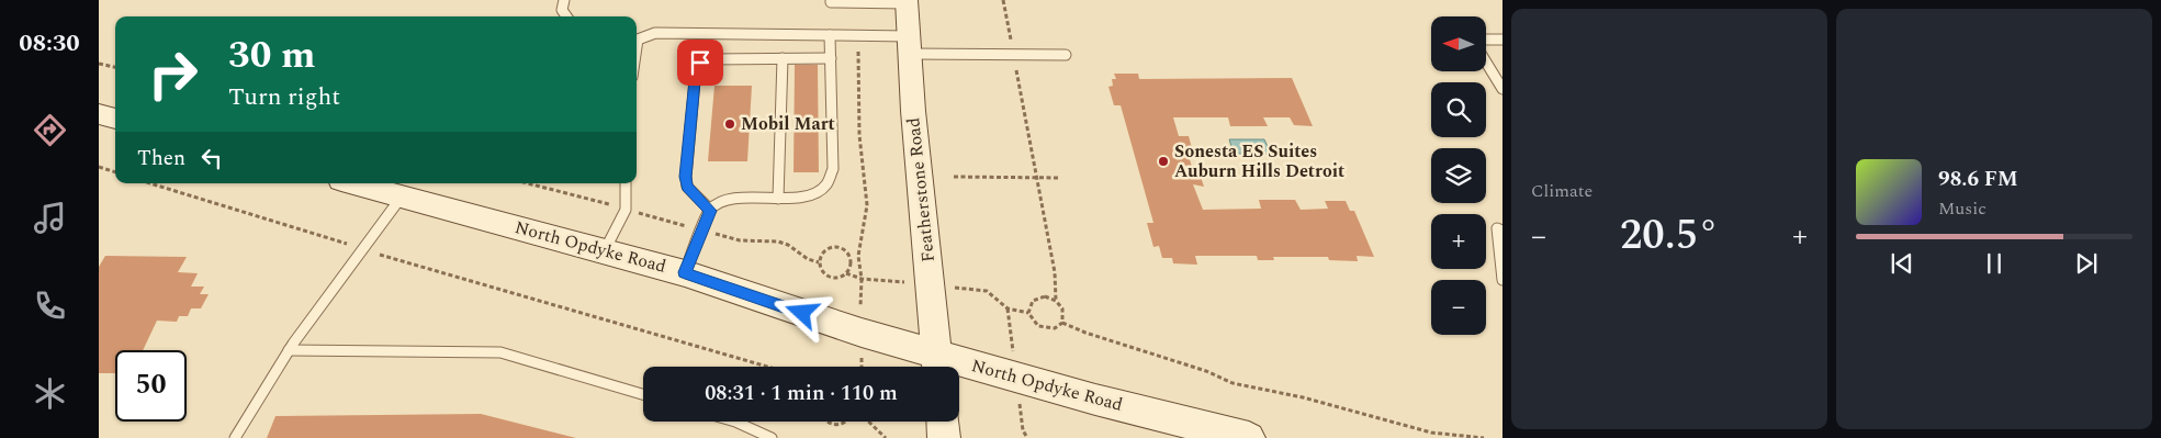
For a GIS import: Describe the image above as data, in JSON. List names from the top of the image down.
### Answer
{
  "streets": {
    "main road": ["Featherstone Road", "North Opdyke Road"]
  },
  "crossings": [
    ["Featherstone Road", "North Opdyke Road"]
  ],
  "places": ["Mobil Mart", "Sonesta ES Suites Auburn Hills Detroit"],
  "north": "left",
  "page": {
    "tabs": "08:30",
    "tile": "Climate",
    "map_buttons": ["+", "−"],
    "turn": ["30 m", "Turn right"],
    "then": "Then",
    "song": ["98.6 FM", "Music"],
    "heat": ["−", "20.5°", "+"],
    "limit": "50",
    "trip": "08:31 · 1 min · 110 m"
  }
}
